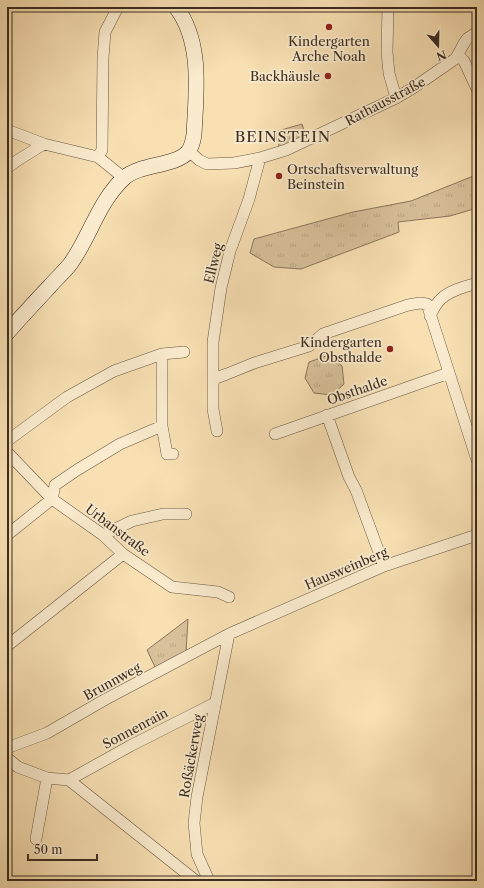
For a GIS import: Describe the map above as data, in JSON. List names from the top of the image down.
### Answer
{
  "streets": {
    "street": [
      "Rathausstraße",
      "Ellweg",
      "Obsthalde",
      "Urbanstraße",
      "Hausweinberg",
      "Brunnweg",
      "Sonnenrain",
      "Roßäckerweg"
    ]
  },
  "crossings": [
    ["Rathausstraße", "Ellweg"],
    ["Hausweinberg", "Brunnweg"],
    ["Hausweinberg", "Roßäckerweg"],
    ["Brunnweg", "Roßäckerweg"],
    ["Sonnenrain", "Roßäckerweg"]
  ],
  "districts": ["BEINSTEIN"],
  "places": [
    "Kindergarten Arche Noah",
    "Backhäusle",
    "Ortschaftsverwaltung Beinstein",
    "Kindergarten Obsthalde"
  ],
  "scale_bar": "50 m",
  "north": "bottom"
}
